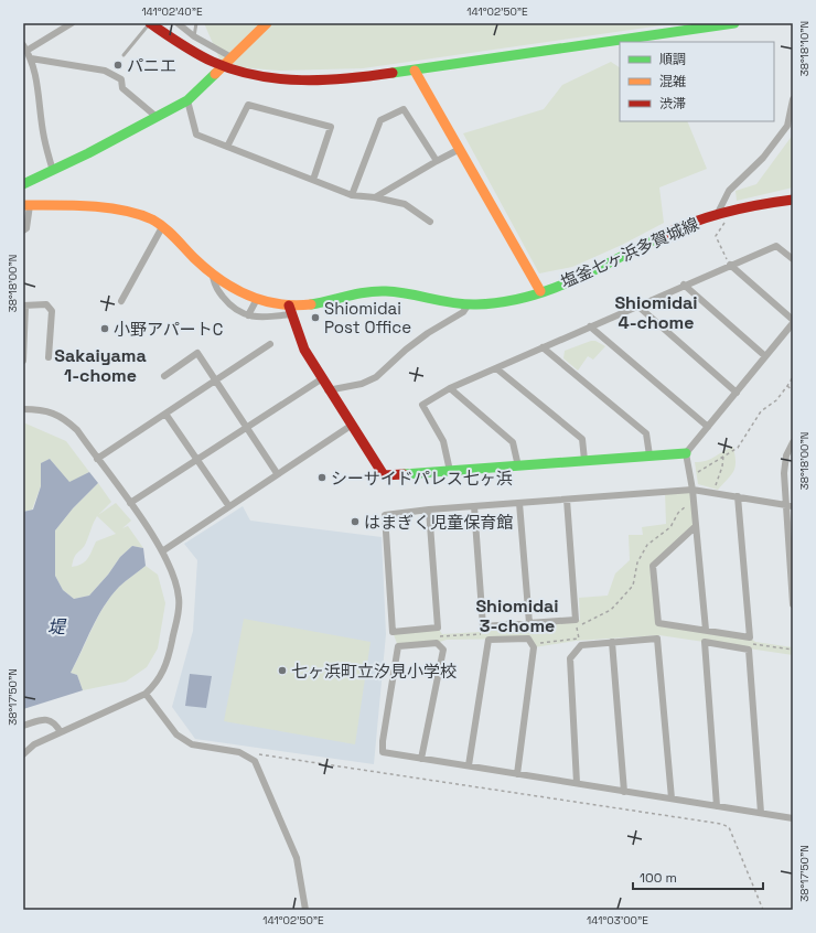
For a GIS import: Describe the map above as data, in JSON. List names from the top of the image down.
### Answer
{
  "streets": {
    "street": ["塩釜七ヶ浜多賀城線"]
  },
  "districts": ["Shiomidai 4-chome", "Sakaiyama 1-chome", "Shiomidai 3-chome"],
  "water": ["堤"],
  "places": [
    "パニエ",
    "Shiomidai Post Office",
    "小野アパートC",
    "シーサイドパレス七ヶ浜",
    "はまぎく児童保育館",
    "七ヶ浜町立汐見小学校"
  ],
  "legend": ["順調", "混雑", "渋滞"],
  "scale_bar": "100 m",
  "coordinates": [
    "141°02'40\"E",
    "141°02'50\"E",
    "38°18'10\"N",
    "38°18'00\"N",
    "38°17'50\"N",
    "141°03'00\"E"
  ]
}
